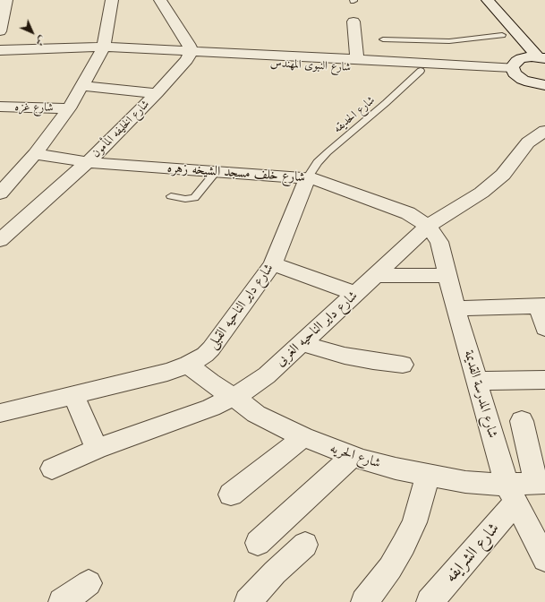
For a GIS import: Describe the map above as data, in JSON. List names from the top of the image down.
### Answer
{
  "streets": {
    "street": [
      "شارع النبوى المهندس",
      "شارع غزه",
      "شارع الخليفه المأمون",
      "شارع خلف مسجد الشيخه زهره",
      "شارع داير الناحيه القبلى",
      "شارع داير الناحيه الغربى",
      "شارع المدرسة القديمة",
      "شارع الحريه",
      "شارع الشرايفه"
    ],
    "lane": ["شارع الحديقه"]
  },
  "crossings": [
    ["شارع النبوى المهندس", "شارع الحديقه"],
    ["شارع النبوى المهندس", "شارع الخليفه المأمون"],
    ["شارع الحديقه", "شارع خلف مسجد الشيخه زهره"],
    ["شارع الحديقه", "شارع داير الناحيه القبلى"],
    ["شارع الخليفه المأمون", "شارع خلف مسجد الشيخه زهره"],
    ["شارع خلف مسجد الشيخه زهره", "شارع داير الناحيه القبلى"],
    ["شارع خلف مسجد الشيخه زهره", "شارع داير الناحيه الغربى"],
    ["شارع خلف مسجد الشيخه زهره", "شارع المدرسة القديمة"],
    ["شارع داير الناحيه القبلى", "شارع الحريه"],
    ["شارع داير الناحيه الغربى", "شارع المدرسة القديمة"],
    ["شارع داير الناحيه الغربى", "شارع الحريه"],
    ["شارع المدرسة القديمة", "شارع الحريه"],
    ["شارع المدرسة القديمة", "شارع الشرايفه"],
    ["شارع الحريه", "شارع الشرايفه"]
  ],
  "north": "bottom right"
}
